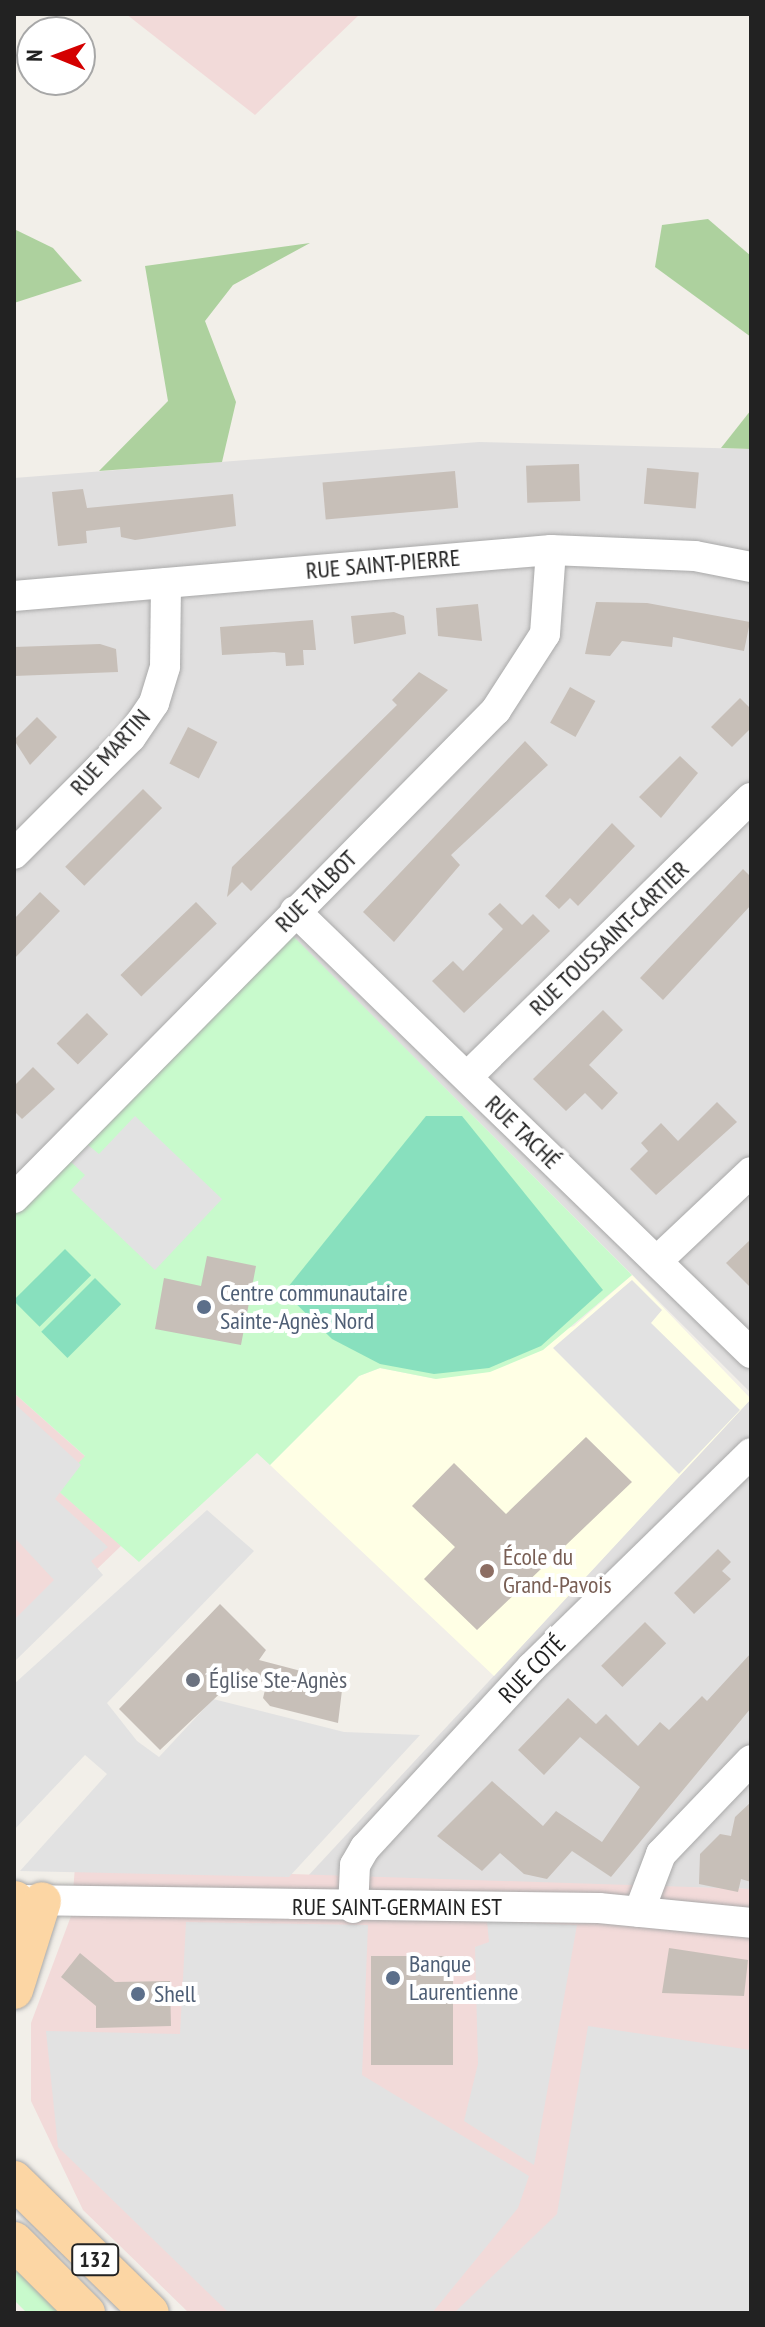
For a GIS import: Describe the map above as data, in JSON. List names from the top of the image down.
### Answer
{
  "streets": {
    "main road": ["132"],
    "street": [
      "RUE SAINT-PIERRE",
      "RUE MARTIN",
      "RUE TALBOT",
      "RUE TOUSSAINT-CARTIER",
      "RUE TACHÉ",
      "RUE COTÉ",
      "RUE SAINT-GERMAIN EST"
    ]
  },
  "crossings": [
    ["RUE SAINT-PIERRE", "RUE MARTIN"],
    ["RUE SAINT-PIERRE", "RUE TALBOT"],
    ["RUE TALBOT", "RUE TACHÉ"],
    ["RUE TOUSSAINT-CARTIER", "RUE TACHÉ"],
    ["RUE COTÉ", "RUE SAINT-GERMAIN EST"]
  ],
  "places": [
    "Centre communautaire Sainte-Agnès Nord",
    "École du Grand-Pavois",
    "Église Ste-Agnès",
    "Banque Laurentienne",
    "Shell"
  ],
  "north": "left"
}
